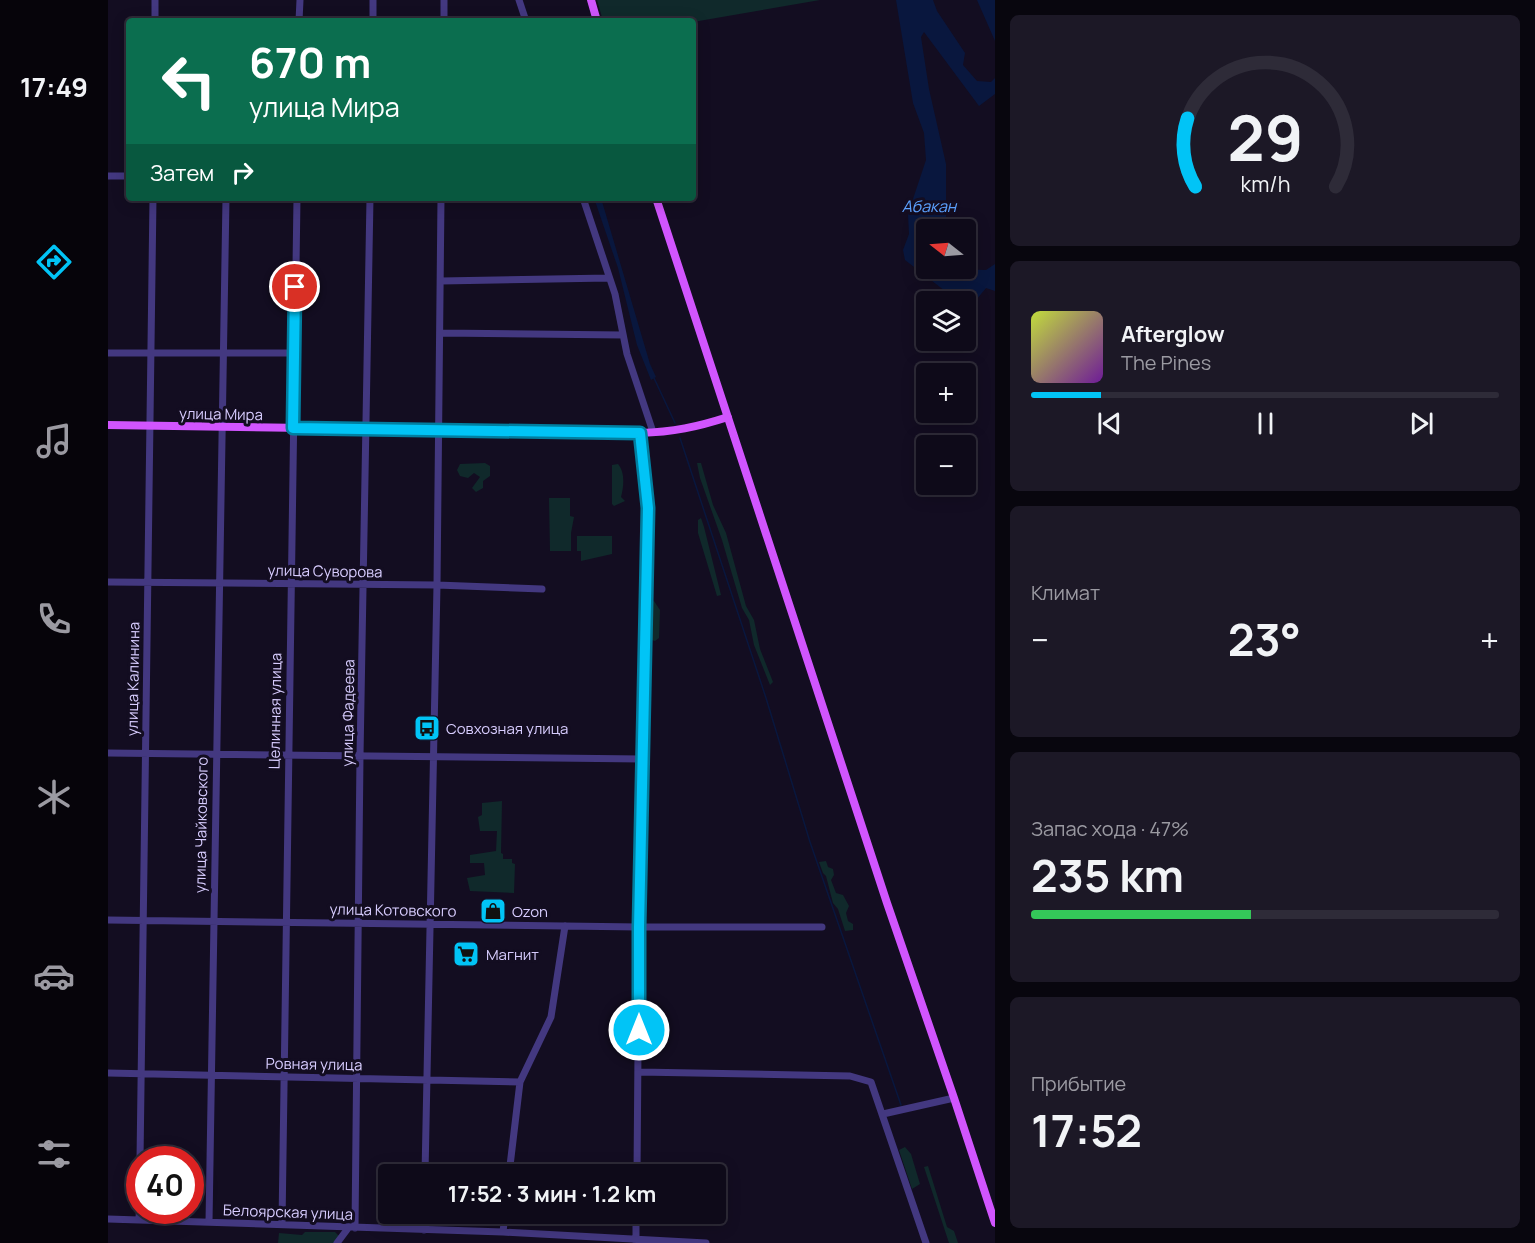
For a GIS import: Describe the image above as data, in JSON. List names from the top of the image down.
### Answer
{
  "streets": {
    "main road": ["улица Мира"],
    "street": [
      "улица Суворова",
      "улица Калинина",
      "Целинная улица",
      "улица Фадеева",
      "улица Чайковского",
      "улица Котовского",
      "Ровная улица",
      "Белоярская улица"
    ]
  },
  "crossings": [
    ["улица Мира", "улица Калинина"],
    ["улица Мира", "Целинная улица"],
    ["улица Мира", "улица Фадеева"],
    ["улица Мира", "улица Чайковского"],
    ["улица Суворова", "улица Калинина"],
    ["улица Суворова", "Целинная улица"],
    ["улица Суворова", "улица Фадеева"],
    ["улица Суворова", "улица Чайковского"],
    ["улица Калинина", "улица Котовского"],
    ["улица Калинина", "Ровная улица"],
    ["Целинная улица", "улица Котовского"],
    ["Целинная улица", "Ровная улица"],
    ["Целинная улица", "Белоярская улица"],
    ["улица Фадеева", "улица Котовского"],
    ["улица Фадеева", "Ровная улица"],
    ["улица Фадеева", "Белоярская улица"],
    ["улица Чайковского", "улица Котовского"],
    ["улица Чайковского", "Ровная улица"],
    ["улица Чайковского", "Белоярская улица"]
  ],
  "water": ["Абакан"],
  "places": {
    "bus stop": ["Совхозная улица"],
    "shop": ["Ozon"],
    "supermarket": ["Магнит"]
  },
  "north": "left",
  "page": {
    "tabs": "17:49",
    "turn": ["670 m", "улица Мира"],
    "then": "Затем",
    "map_buttons": ["+", "−"],
    "song": ["Afterglow", "The Pines"],
    "tile": [
      "Климат",
      ["Запас хода · 47%", "235 km"],
      ["Прибытие", "17:52"]
    ],
    "heat": ["−", "23°", "+"],
    "limit": "40",
    "trip": "17:52 · 3 мин · 1.2 km",
    "gauge": ["29", "km/h"]
  }
}
